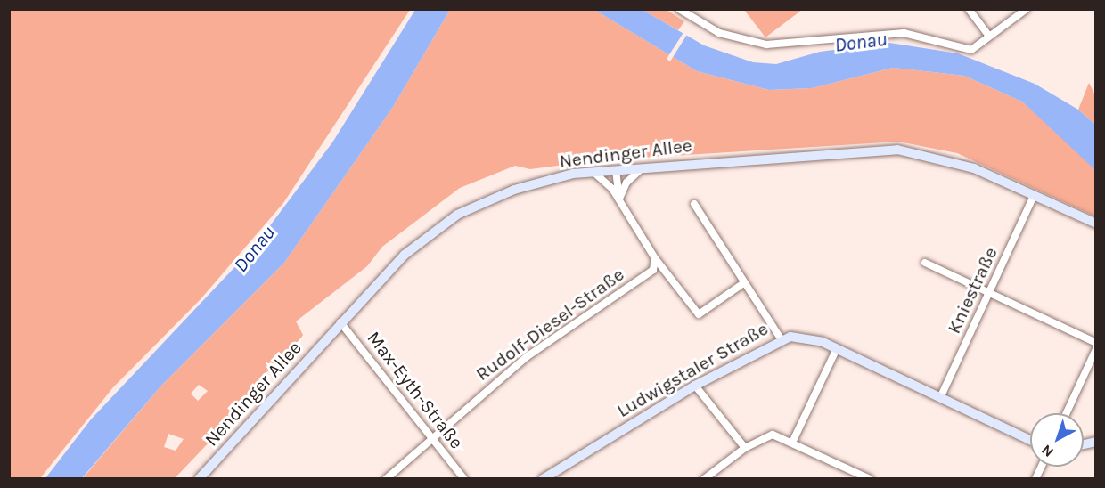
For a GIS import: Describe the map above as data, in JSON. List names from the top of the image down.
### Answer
{
  "streets": {
    "street": [
      "Nendinger Allee",
      "Kniestraße",
      "Rudolf-Diesel-Straße",
      "Ludwigstaler Straße",
      "Max-Eyth-Straße"
    ]
  },
  "crossings": [
    ["Nendinger Allee", "Kniestraße"],
    ["Nendinger Allee", "Max-Eyth-Straße"],
    ["Kniestraße", "Ludwigstaler Straße"],
    ["Rudolf-Diesel-Straße", "Max-Eyth-Straße"]
  ],
  "water": ["Donau"],
  "north": "bottom left"
}
